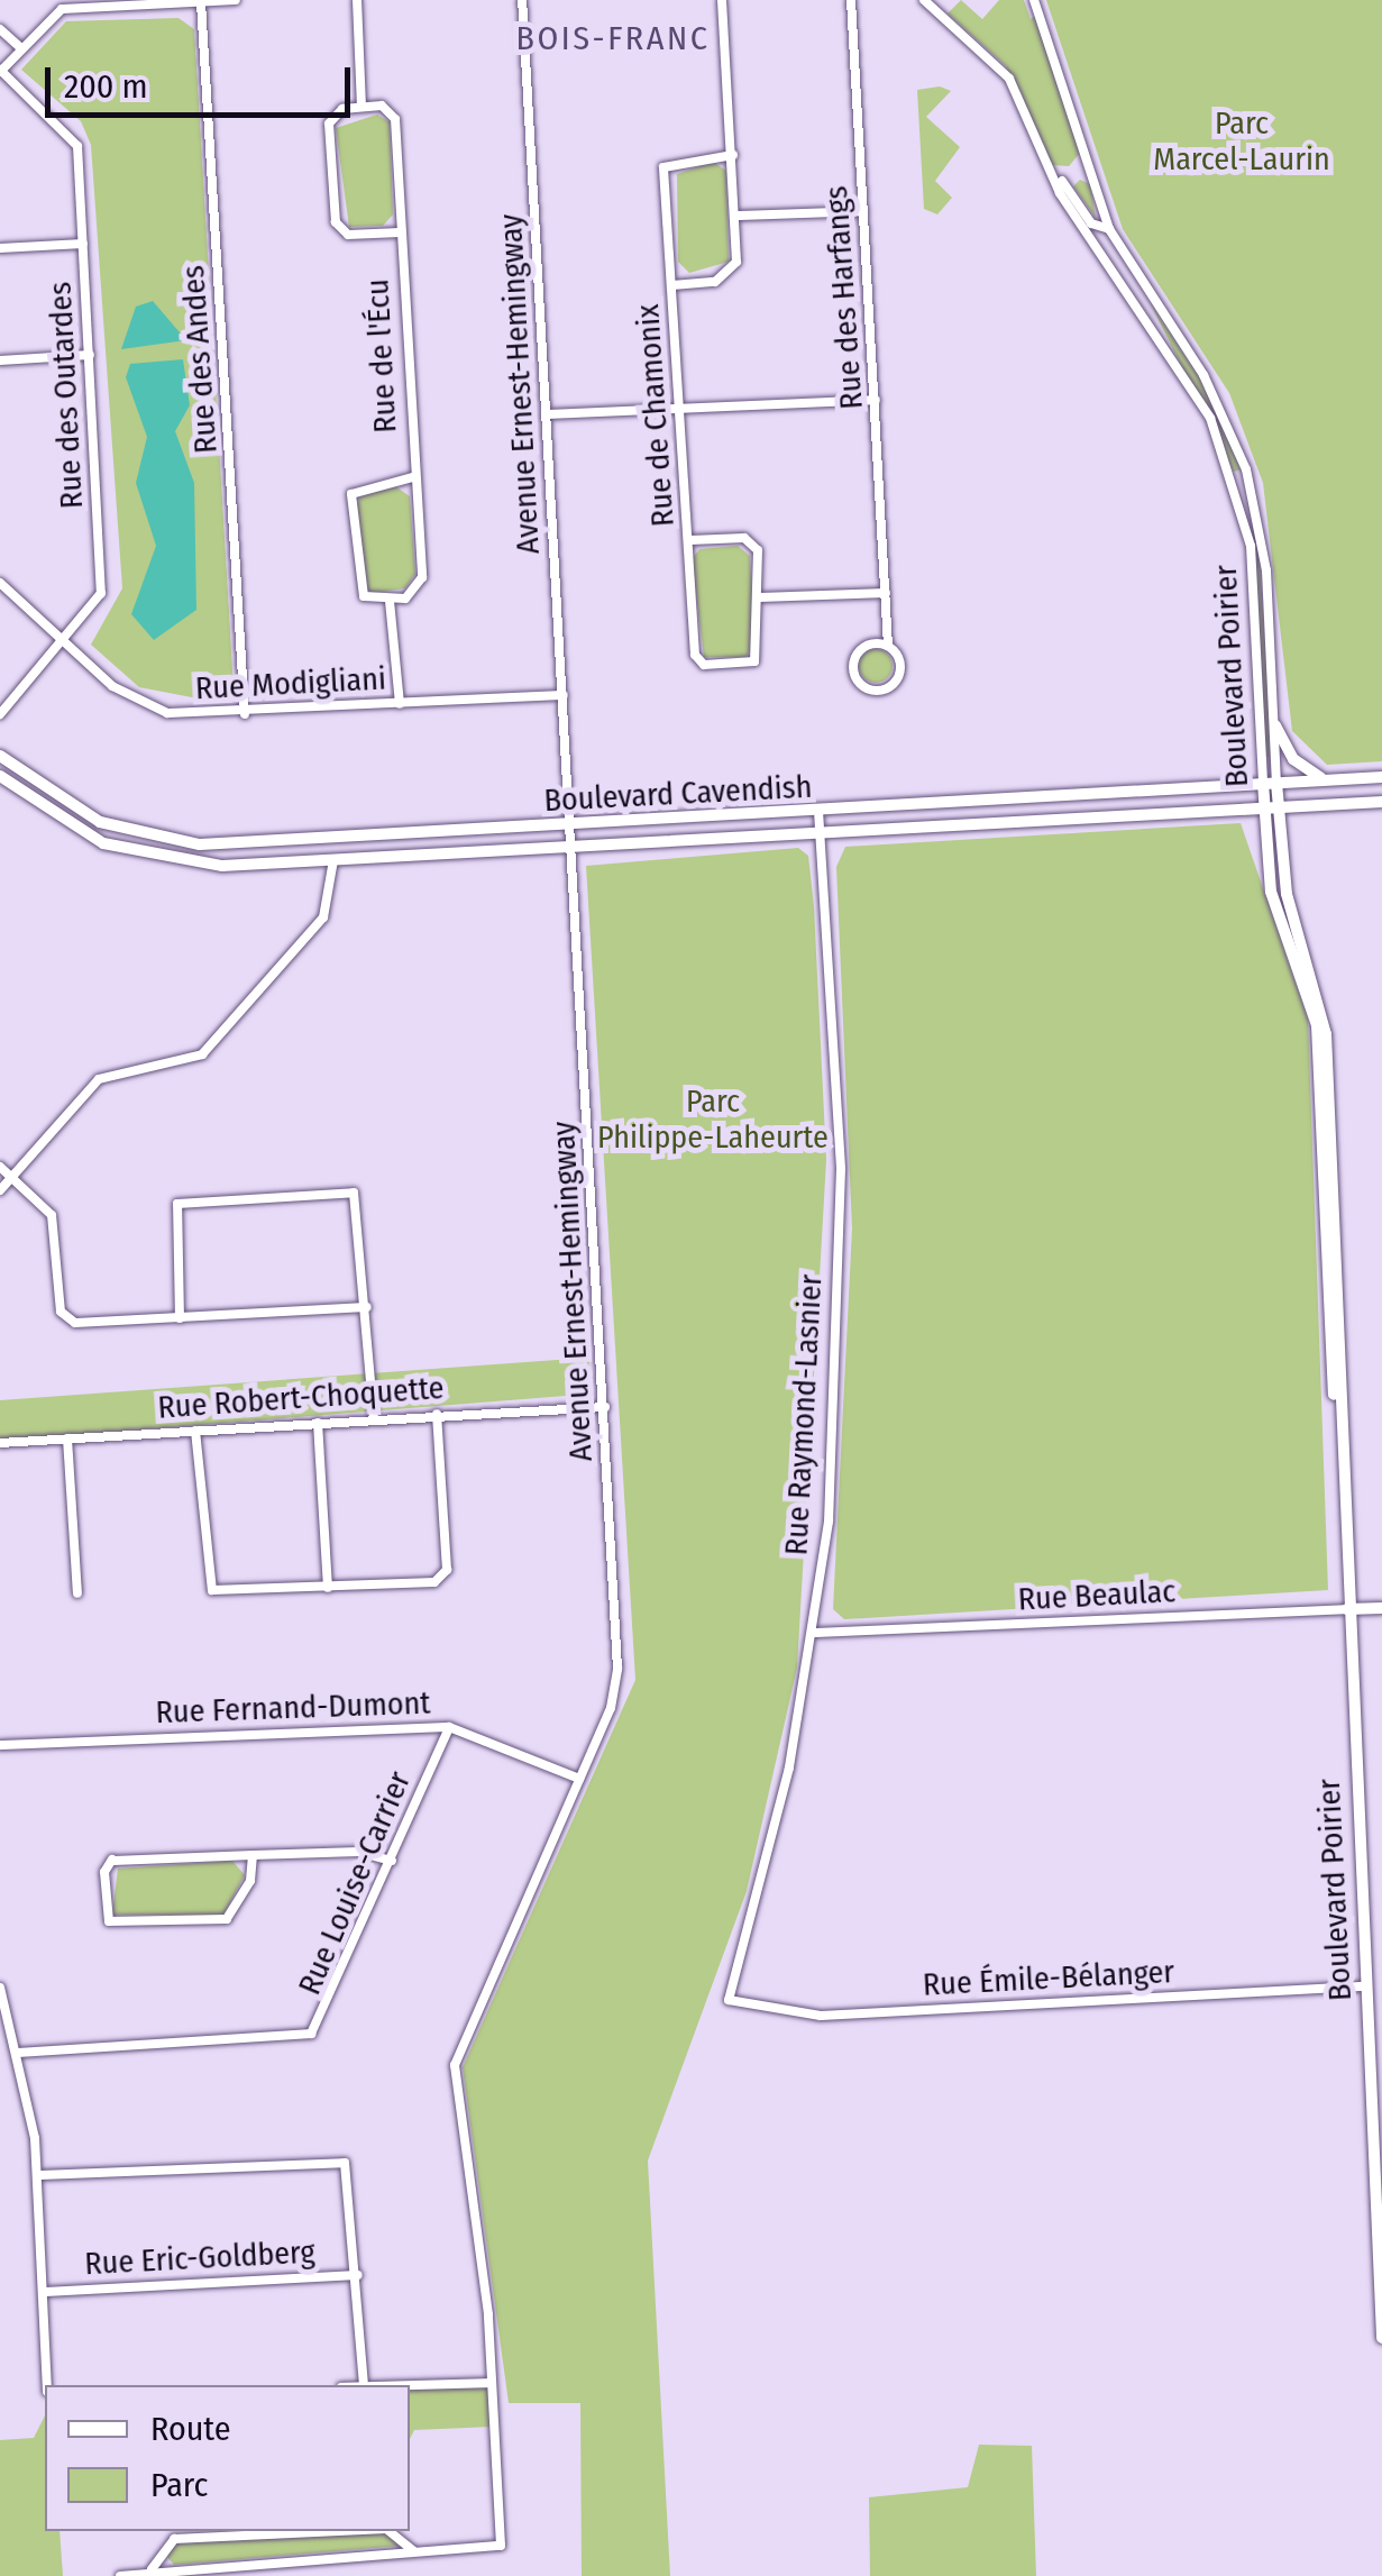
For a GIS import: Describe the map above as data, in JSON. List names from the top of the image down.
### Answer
{
  "streets": {
    "main road": ["Boulevard Poirier", "Boulevard Cavendish", "Rue Beaulac"],
    "street": [
      "Rue des Harfangs",
      "Rue de l'Écu",
      "Rue des Andes",
      "Avenue Ernest-Hemingway",
      "Rue des Outardes",
      "Rue de Chamonix",
      "Rue Modigliani",
      "Rue Robert-Choquette",
      "Rue Raymond-Lasnier",
      "Rue Fernand-Dumont",
      "Rue Louise-Carrier",
      "Rue Émile-Bélanger",
      "Rue Eric-Goldberg"
    ]
  },
  "crossings": [
    ["Rue des Andes", "Rue Modigliani"],
    ["Avenue Ernest-Hemingway", "Rue Modigliani"],
    ["Avenue Ernest-Hemingway", "Boulevard Cavendish"],
    ["Avenue Ernest-Hemingway", "Rue Robert-Choquette"],
    ["Avenue Ernest-Hemingway", "Rue Fernand-Dumont"],
    ["Rue des Outardes", "Rue Modigliani"],
    ["Boulevard Poirier", "Boulevard Cavendish"],
    ["Boulevard Poirier", "Rue Beaulac"],
    ["Boulevard Poirier", "Rue Émile-Bélanger"],
    ["Boulevard Cavendish", "Rue Raymond-Lasnier"],
    ["Rue Raymond-Lasnier", "Rue Beaulac"],
    ["Rue Raymond-Lasnier", "Rue Émile-Bélanger"],
    ["Rue Fernand-Dumont", "Rue Louise-Carrier"]
  ],
  "districts": ["BOIS-FRANC"],
  "parks": ["Parc Marcel-Laurin", "Parc Philippe-Laheurte"],
  "legend": ["Route", "Parc"],
  "scale_bar": "200 m"
}
